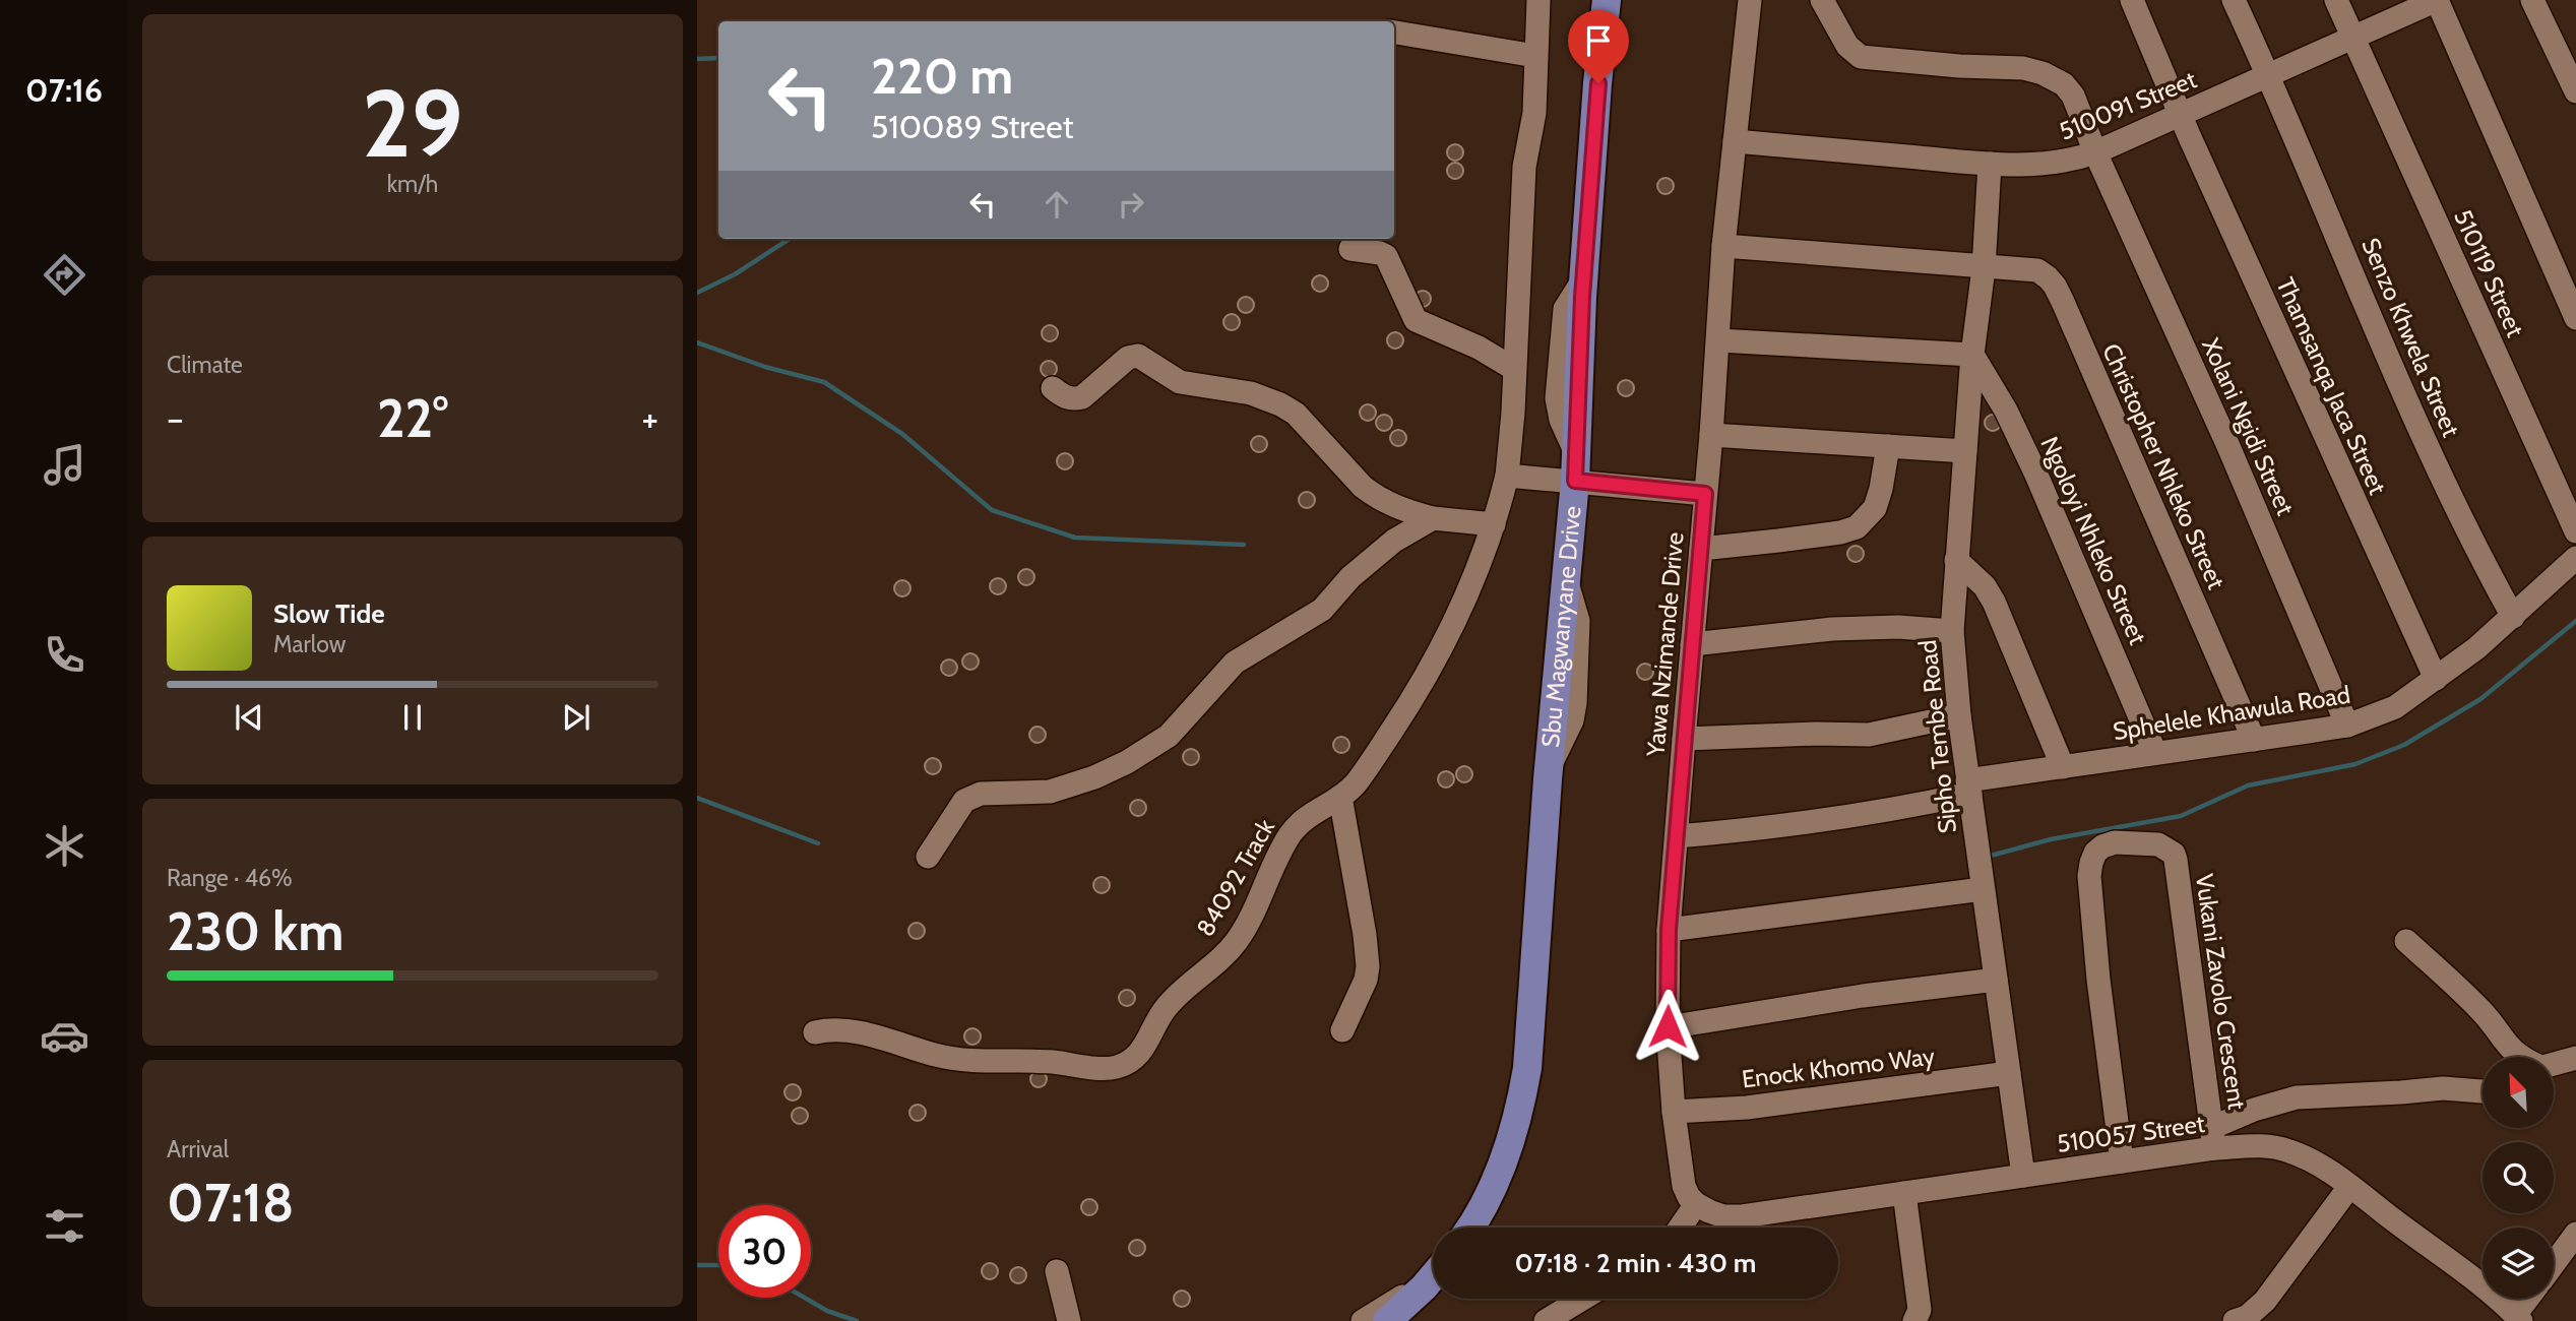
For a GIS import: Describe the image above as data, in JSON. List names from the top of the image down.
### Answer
{
  "streets": {
    "main road": ["Sbu Magwanyane Drive"],
    "street": [
      "510091 Street",
      "510119 Street",
      "Senzo Khwela Street",
      "Thamsanqa Jaca Street",
      "Xolani Ngidi Street",
      "Christopher Nhleko Street",
      "Ngoloyi Nhleko Street",
      "Yawa Nzimande Drive",
      "Sphelele Khawula Road",
      "Sipho Tembe Road",
      "84092 Track",
      "Vukani Zavolo Crescent",
      "Enock Khomo Way",
      "510057 Street"
    ]
  },
  "crossings": [
    ["510091 Street", "510119 Street"],
    ["510091 Street", "Senzo Khwela Street"],
    ["510091 Street", "Thamsanqa Jaca Street"],
    ["510091 Street", "Xolani Ngidi Street"],
    ["510091 Street", "Yawa Nzimande Drive"],
    ["510091 Street", "Sipho Tembe Road"],
    ["Senzo Khwela Street", "Sphelele Khawula Road"],
    ["Thamsanqa Jaca Street", "Sphelele Khawula Road"],
    ["Xolani Ngidi Street", "Sphelele Khawula Road"],
    ["Christopher Nhleko Street", "Yawa Nzimande Drive"],
    ["Christopher Nhleko Street", "Sphelele Khawula Road"],
    ["Christopher Nhleko Street", "Sipho Tembe Road"],
    ["Ngoloyi Nhleko Street", "Sphelele Khawula Road"],
    ["Ngoloyi Nhleko Street", "Sipho Tembe Road"],
    ["Yawa Nzimande Drive", "Sphelele Khawula Road"],
    ["Yawa Nzimande Drive", "Enock Khomo Way"],
    ["Yawa Nzimande Drive", "510057 Street"],
    ["Sphelele Khawula Road", "Sipho Tembe Road"],
    ["Sipho Tembe Road", "Enock Khomo Way"],
    ["Sipho Tembe Road", "510057 Street"],
    ["Vukani Zavolo Crescent", "510057 Street"]
  ],
  "north": "top left",
  "page": {
    "tabs": "07:16",
    "tile": [
      ["29", "km/h"],
      "Climate",
      ["Range · 46%", "230 km"],
      ["Arrival", "07:18"]
    ],
    "turn": ["220 m", "510089 Street"],
    "heat": ["−", "22°", "+"],
    "song": ["Slow Tide", "Marlow"],
    "limit": "30",
    "trip": "07:18 · 2 min · 430 m"
  }
}
